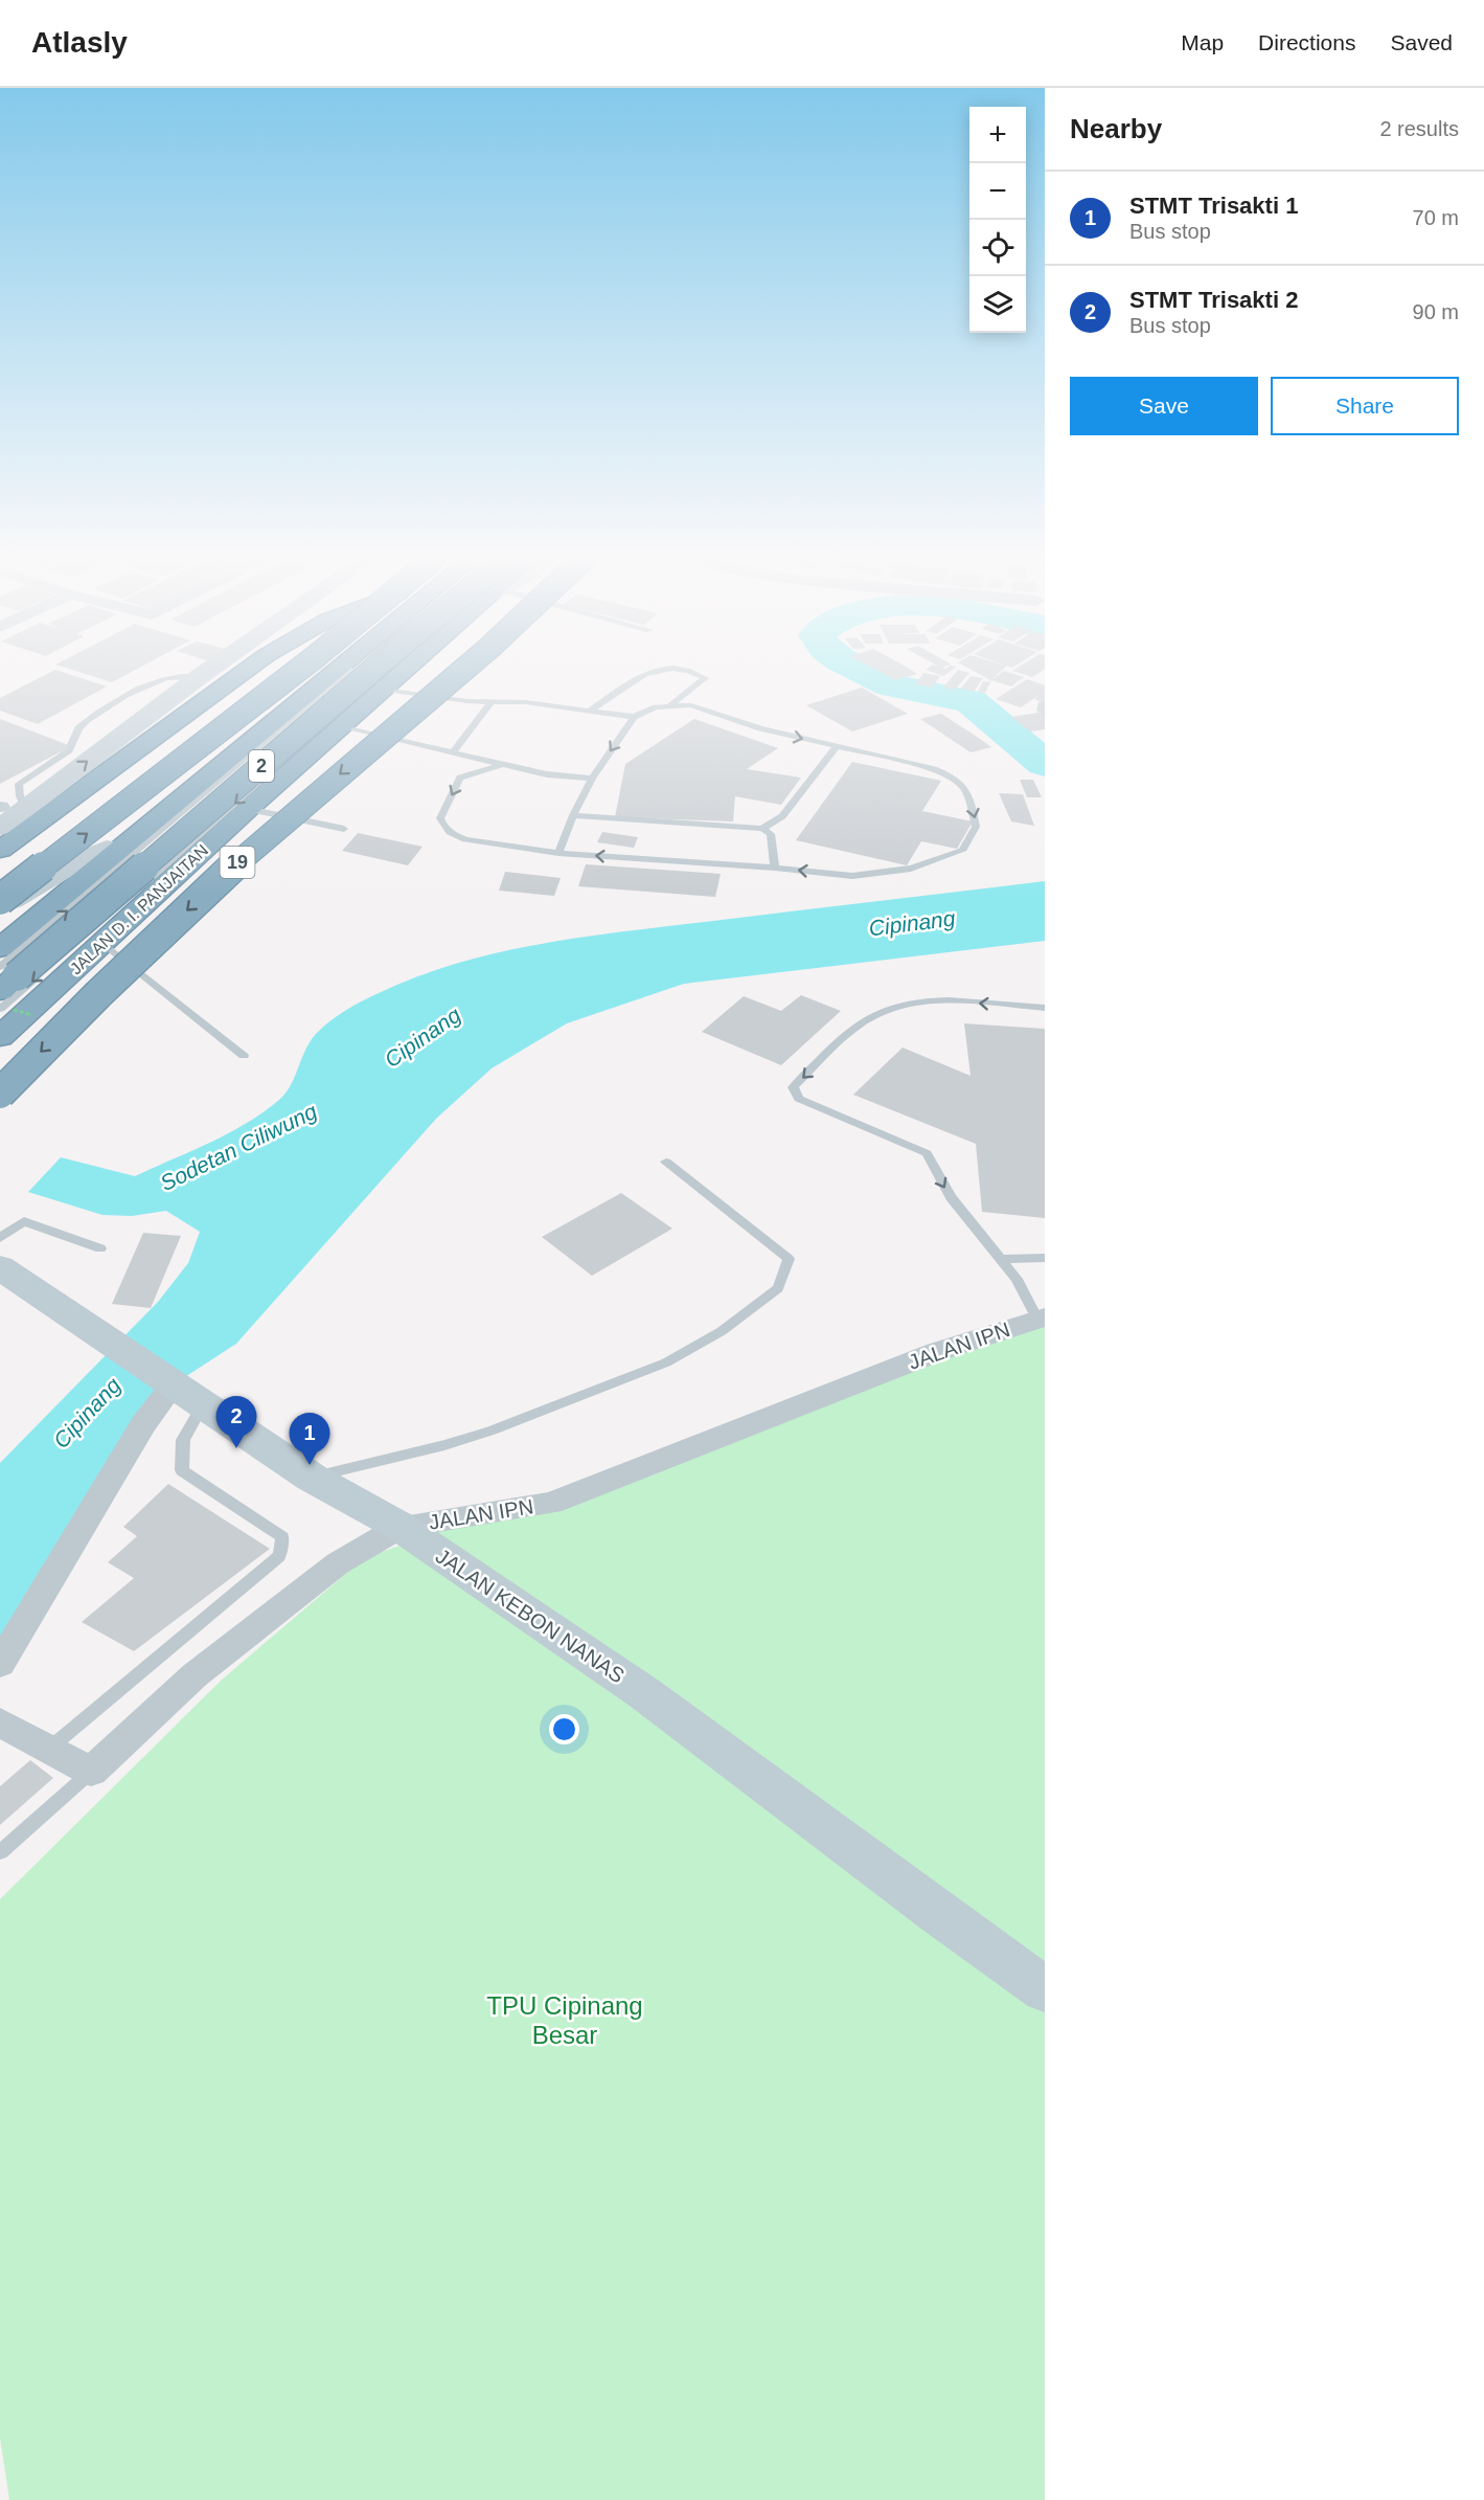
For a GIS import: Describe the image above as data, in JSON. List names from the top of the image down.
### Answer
{
  "streets": {
    "highway": ["2", "19", "JALAN D. I. PANJAITAN"],
    "street": ["JALAN IPN", "JALAN KEBON NANAS"]
  },
  "crossings": [
    ["JALAN IPN", "JALAN KEBON NANAS"]
  ],
  "water": ["Cipinang", "Sodetan Ciliwung"],
  "parks": ["TPU Cipinang Besar"],
  "page": {
    "header": "Atlasly",
    "nav": ["Map", "Directions", "Saved"],
    "heading": ["Nearby", "2 results"],
    "map_buttons": ["+", "−"],
    "list": [
      {
        "mark": "1",
        "name": "STMT Trisakti 1",
        "note": "Bus stop",
        "value": "70 m"
      },
      {
        "mark": "2",
        "name": "STMT Trisakti 2",
        "note": "Bus stop",
        "value": "90 m"
      }
    ],
    "buttons": ["Save", "Share"],
    "pins": ["2", "1"]
  }
}
